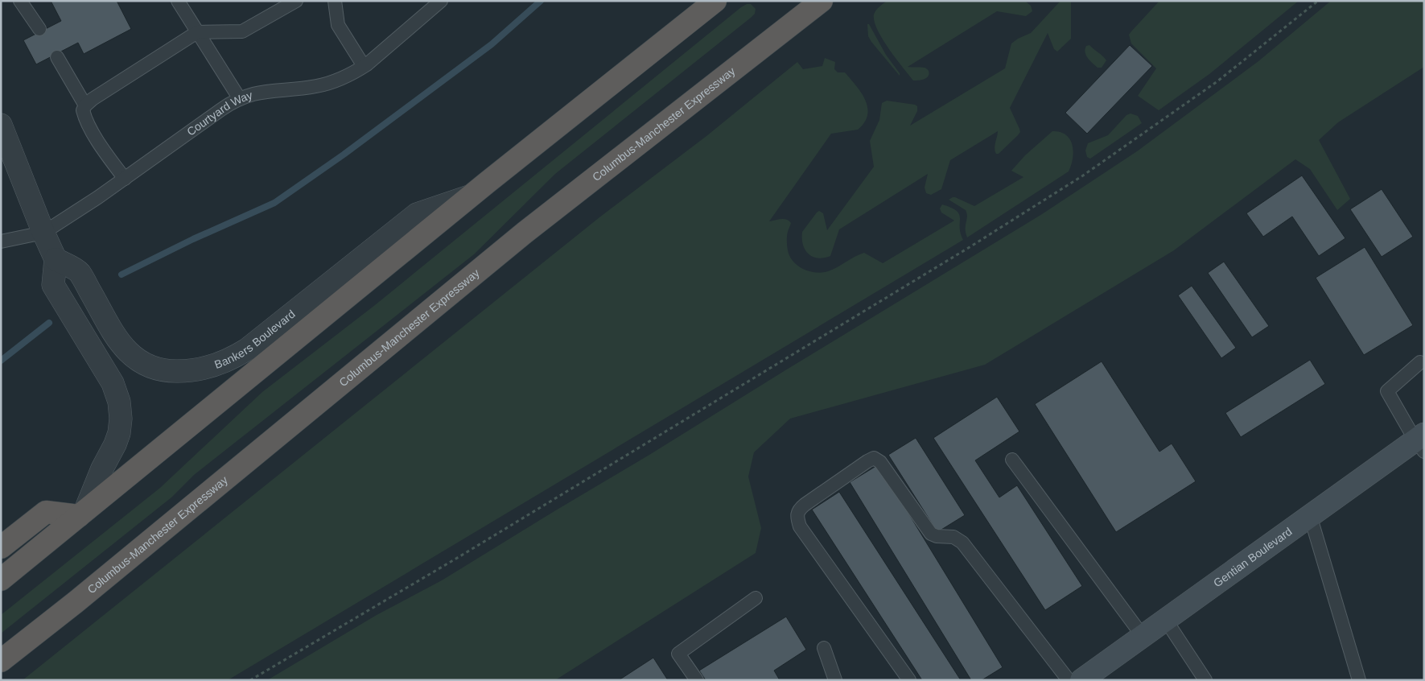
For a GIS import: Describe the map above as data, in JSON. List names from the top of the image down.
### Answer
{
  "streets": {
    "highway": ["Columbus-Manchester Expressway"],
    "main road": ["Gentian Boulevard"],
    "street": ["Bankers Boulevard"],
    "lane": ["Courtyard Way"]
  }
}
